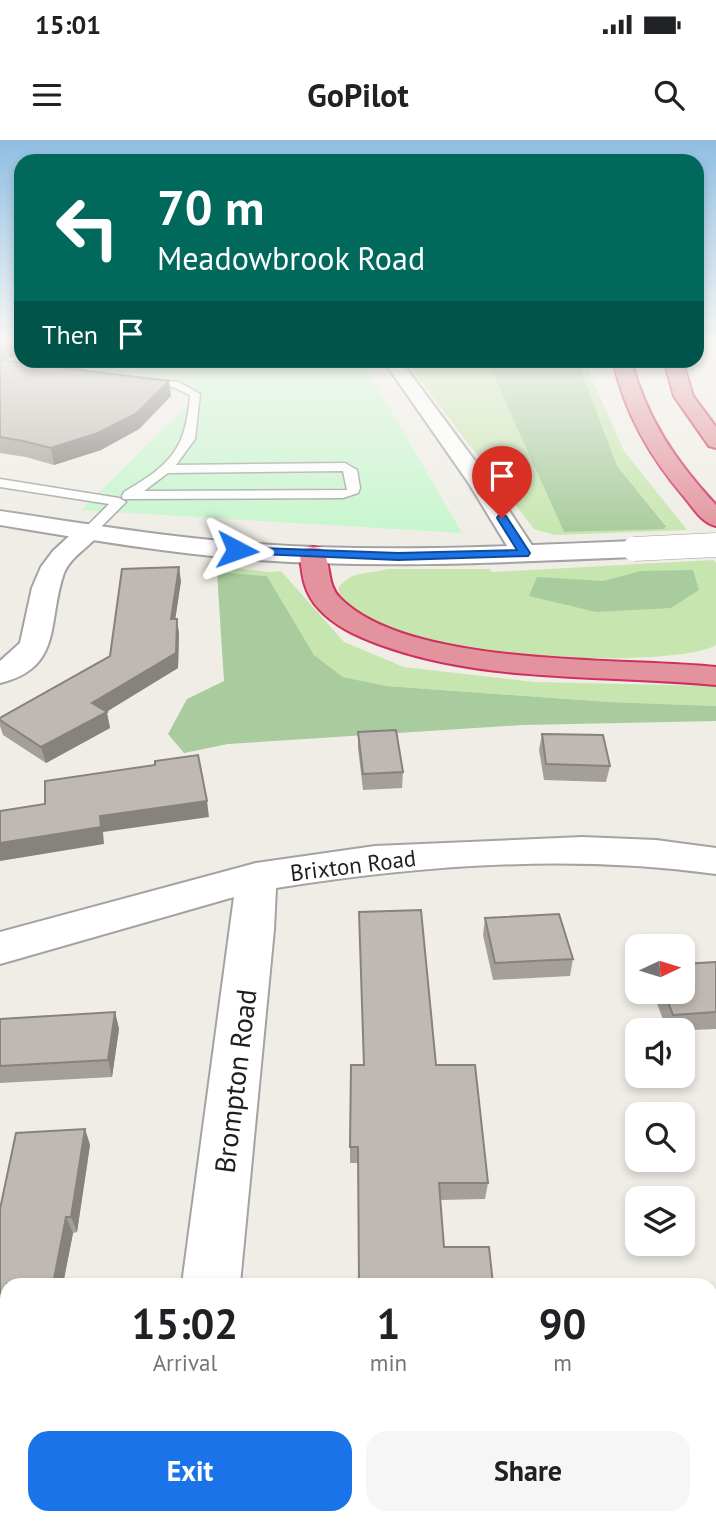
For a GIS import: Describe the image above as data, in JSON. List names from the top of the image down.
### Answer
{
  "streets": {
    "street": ["Brixton Road", "Brompton Road"]
  },
  "crossings": [
    ["Brixton Road", "Brompton Road"]
  ],
  "north": "right",
  "page": {
    "status": "15:01",
    "header": "GoPilot",
    "turn": ["70 m", "Meadowbrook Road"],
    "then": "Then",
    "eta": [
      "15:02",
      "Arrival",
      "1",
      "min",
      "90",
      "m"
    ],
    "buttons": ["Exit", "Share"]
  }
}
